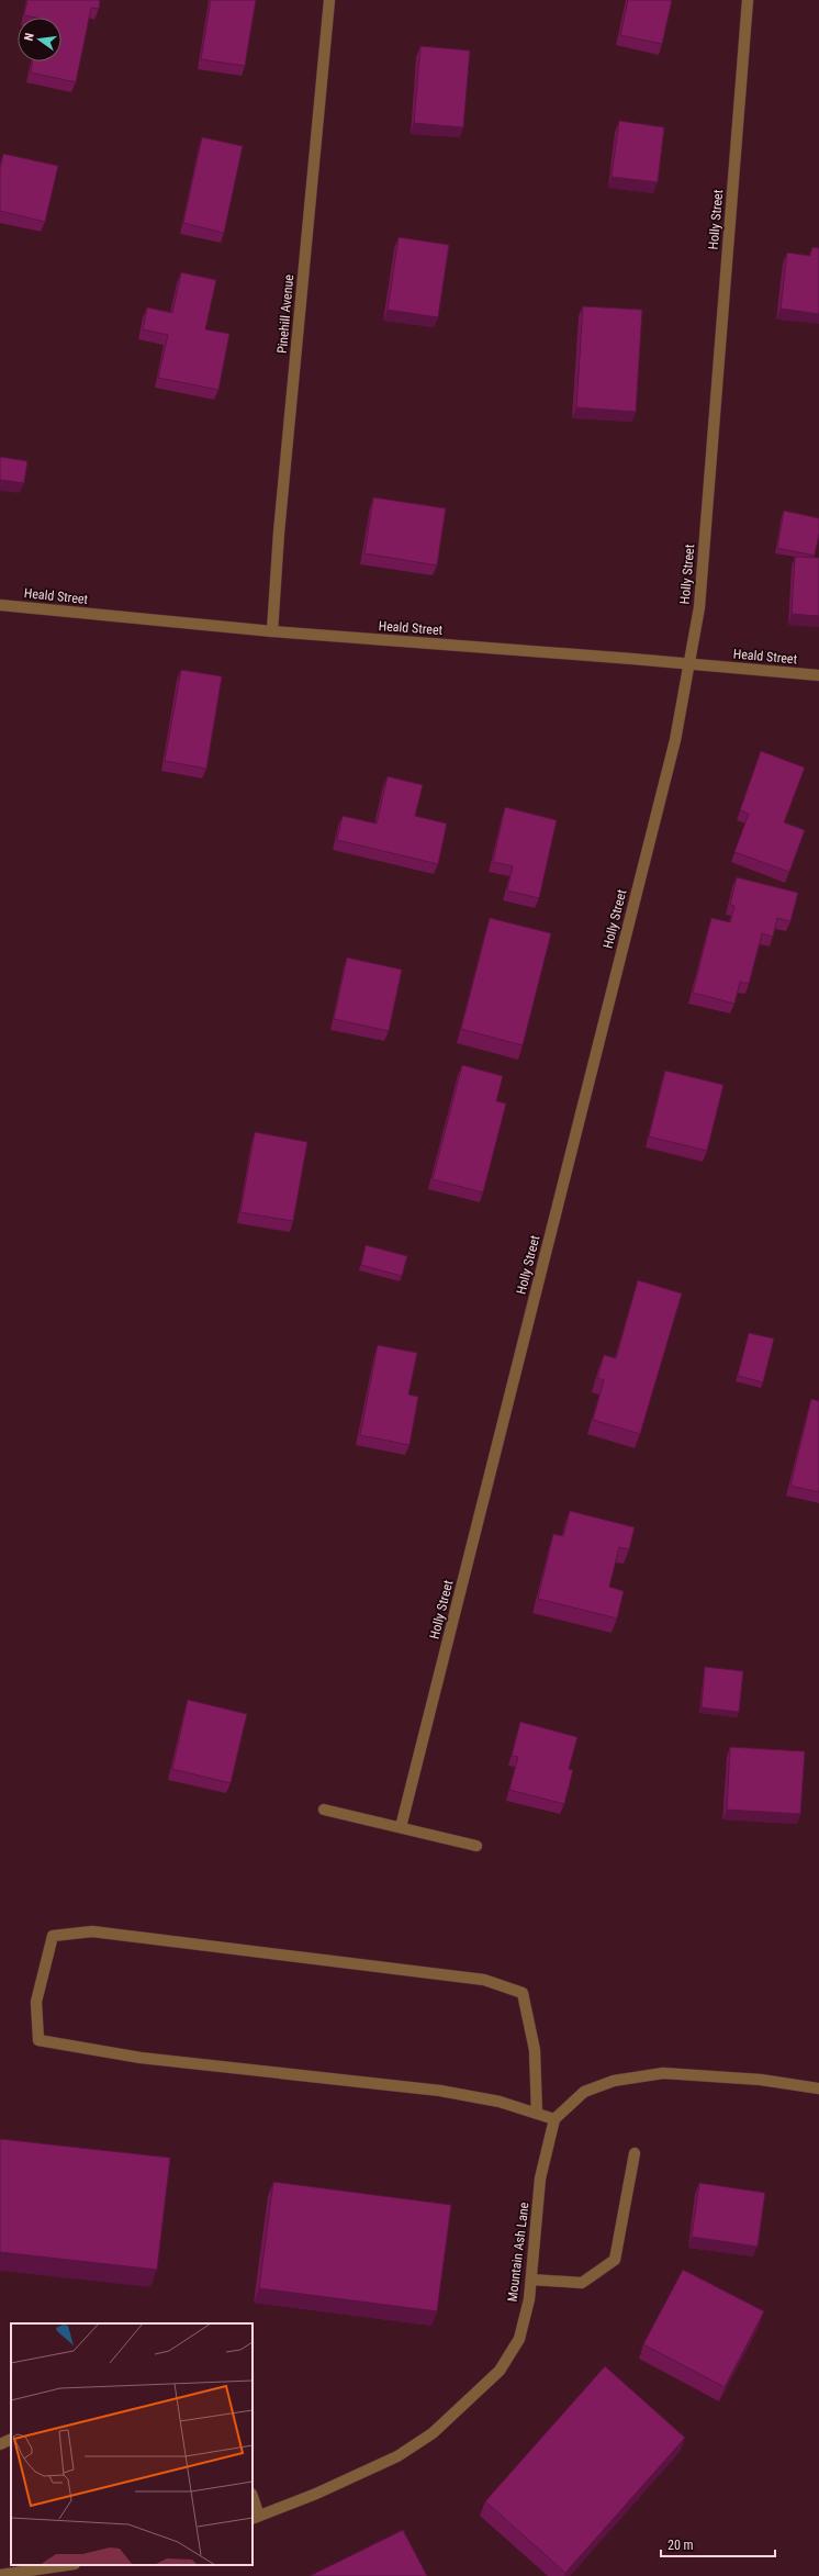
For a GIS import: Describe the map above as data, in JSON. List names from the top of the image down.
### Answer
{
  "streets": {
    "street": [
      "Holly Street",
      "Pinehill Avenue",
      "Heald Street",
      "Mountain Ash Lane"
    ]
  },
  "crossings": [
    ["Holly Street", "Heald Street"],
    ["Pinehill Avenue", "Heald Street"]
  ],
  "scale_bar": "20 m",
  "north": "left"
}
